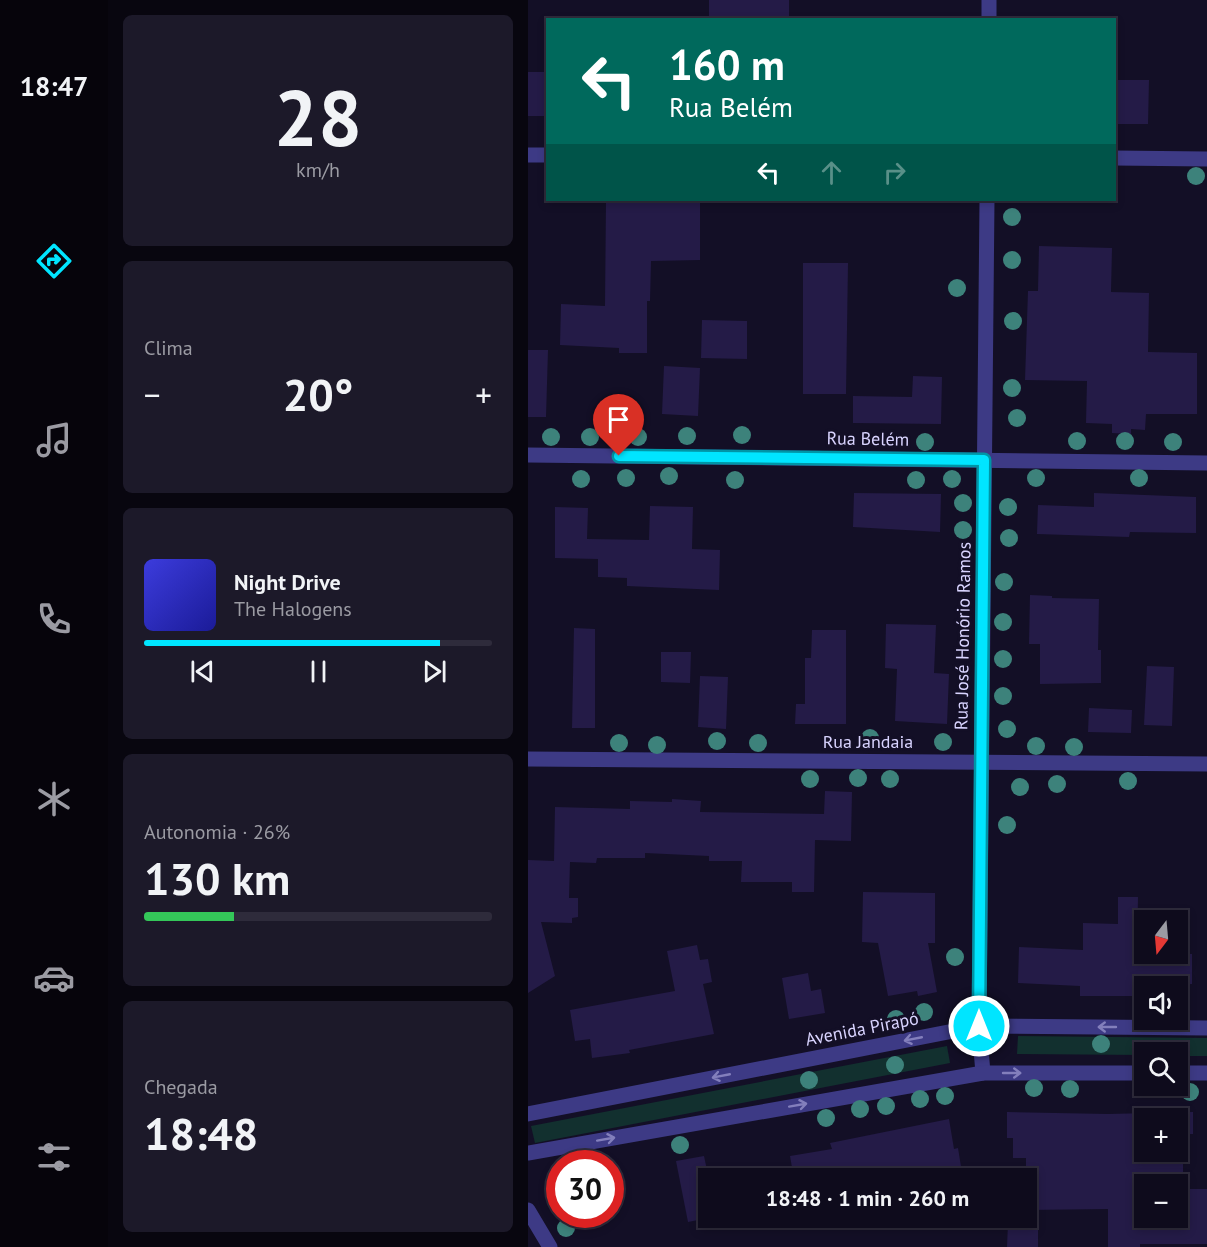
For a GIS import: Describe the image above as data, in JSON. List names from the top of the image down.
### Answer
{
  "streets": {
    "street": [
      "Rua Belém",
      "Rua José Honório Ramos",
      "Rua Jandaia",
      "Avenida Pirapó"
    ]
  },
  "crossings": [
    ["Rua Belém", "Rua José Honório Ramos"],
    ["Rua José Honório Ramos", "Rua Jandaia"],
    ["Rua José Honório Ramos", "Avenida Pirapó"]
  ],
  "north": "bottom",
  "page": {
    "tabs": "18:47",
    "tile": [
      ["28", "km/h"],
      "Clima",
      ["Autonomia · 26%", "130 km"],
      ["Chegada", "18:48"]
    ],
    "turn": ["160 m", "Rua Belém"],
    "heat": ["−", "20°", "+"],
    "song": ["Night Drive", "The Halogens"],
    "map_buttons": ["+", "−"],
    "limit": "30",
    "trip": "18:48 · 1 min · 260 m"
  }
}
